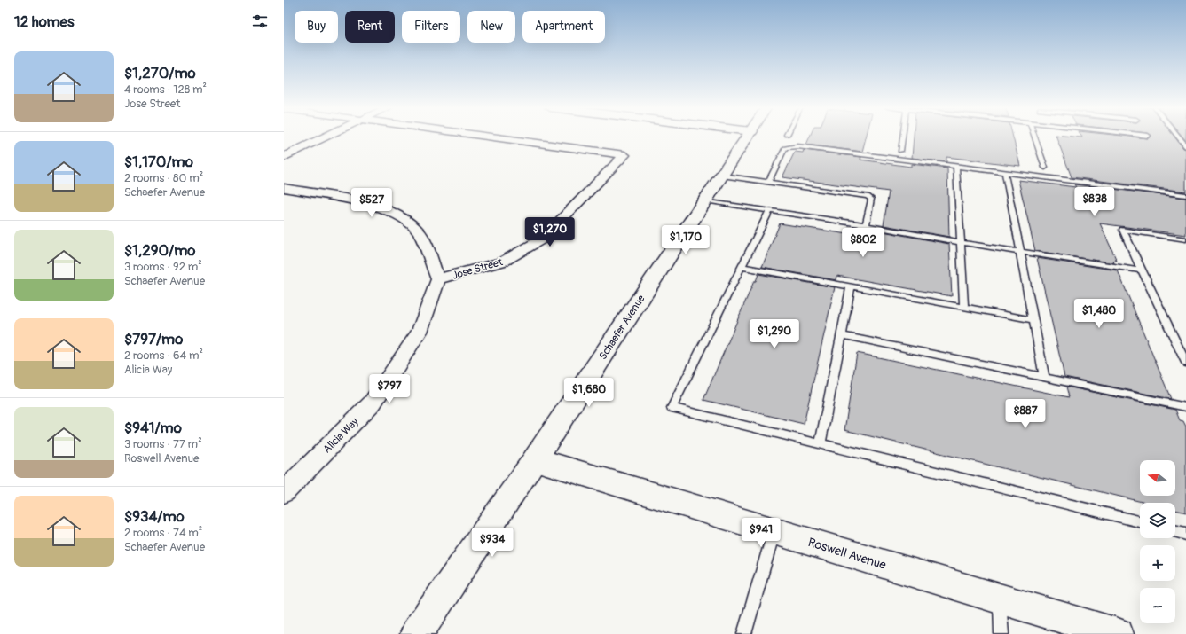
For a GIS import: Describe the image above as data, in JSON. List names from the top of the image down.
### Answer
{
  "streets": {
    "main road": ["Schaefer Avenue", "Roswell Avenue"],
    "street": ["Jose Street", "Alicia Way"]
  },
  "crossings": [
    ["Jose Street", "Alicia Way"],
    ["Schaefer Avenue", "Roswell Avenue"]
  ],
  "north": "left",
  "page": {
    "heading": "12 homes",
    "chip": [
      "Buy",
      "Rent",
      "Filters",
      "New",
      "Apartment"
    ],
    "list": [
      {
        "name": "$1,270/mo",
        "note": "4 rooms · 128 m² · Jose Street"
      },
      {
        "name": "$1,170/mo",
        "note": "2 rooms · 80 m² · Schaefer Avenue"
      },
      {
        "name": "$1,290/mo",
        "note": "3 rooms · 92 m² · Schaefer Avenue"
      },
      {
        "name": "$797/mo",
        "note": "2 rooms · 64 m² · Alicia Way"
      },
      {
        "name": "$941/mo",
        "note": "3 rooms · 77 m² · Roswell Avenue"
      },
      {
        "name": "$934/mo",
        "note": "2 rooms · 74 m² · Schaefer Avenue"
      }
    ],
    "price": [
      "$838",
      "$527",
      "$1,270",
      "$1,170",
      "$802",
      "$1,480",
      "$1,290",
      "$797",
      "$1,680",
      "$887",
      "$941",
      "$934"
    ],
    "map_buttons": ["+", "−"]
  }
}
